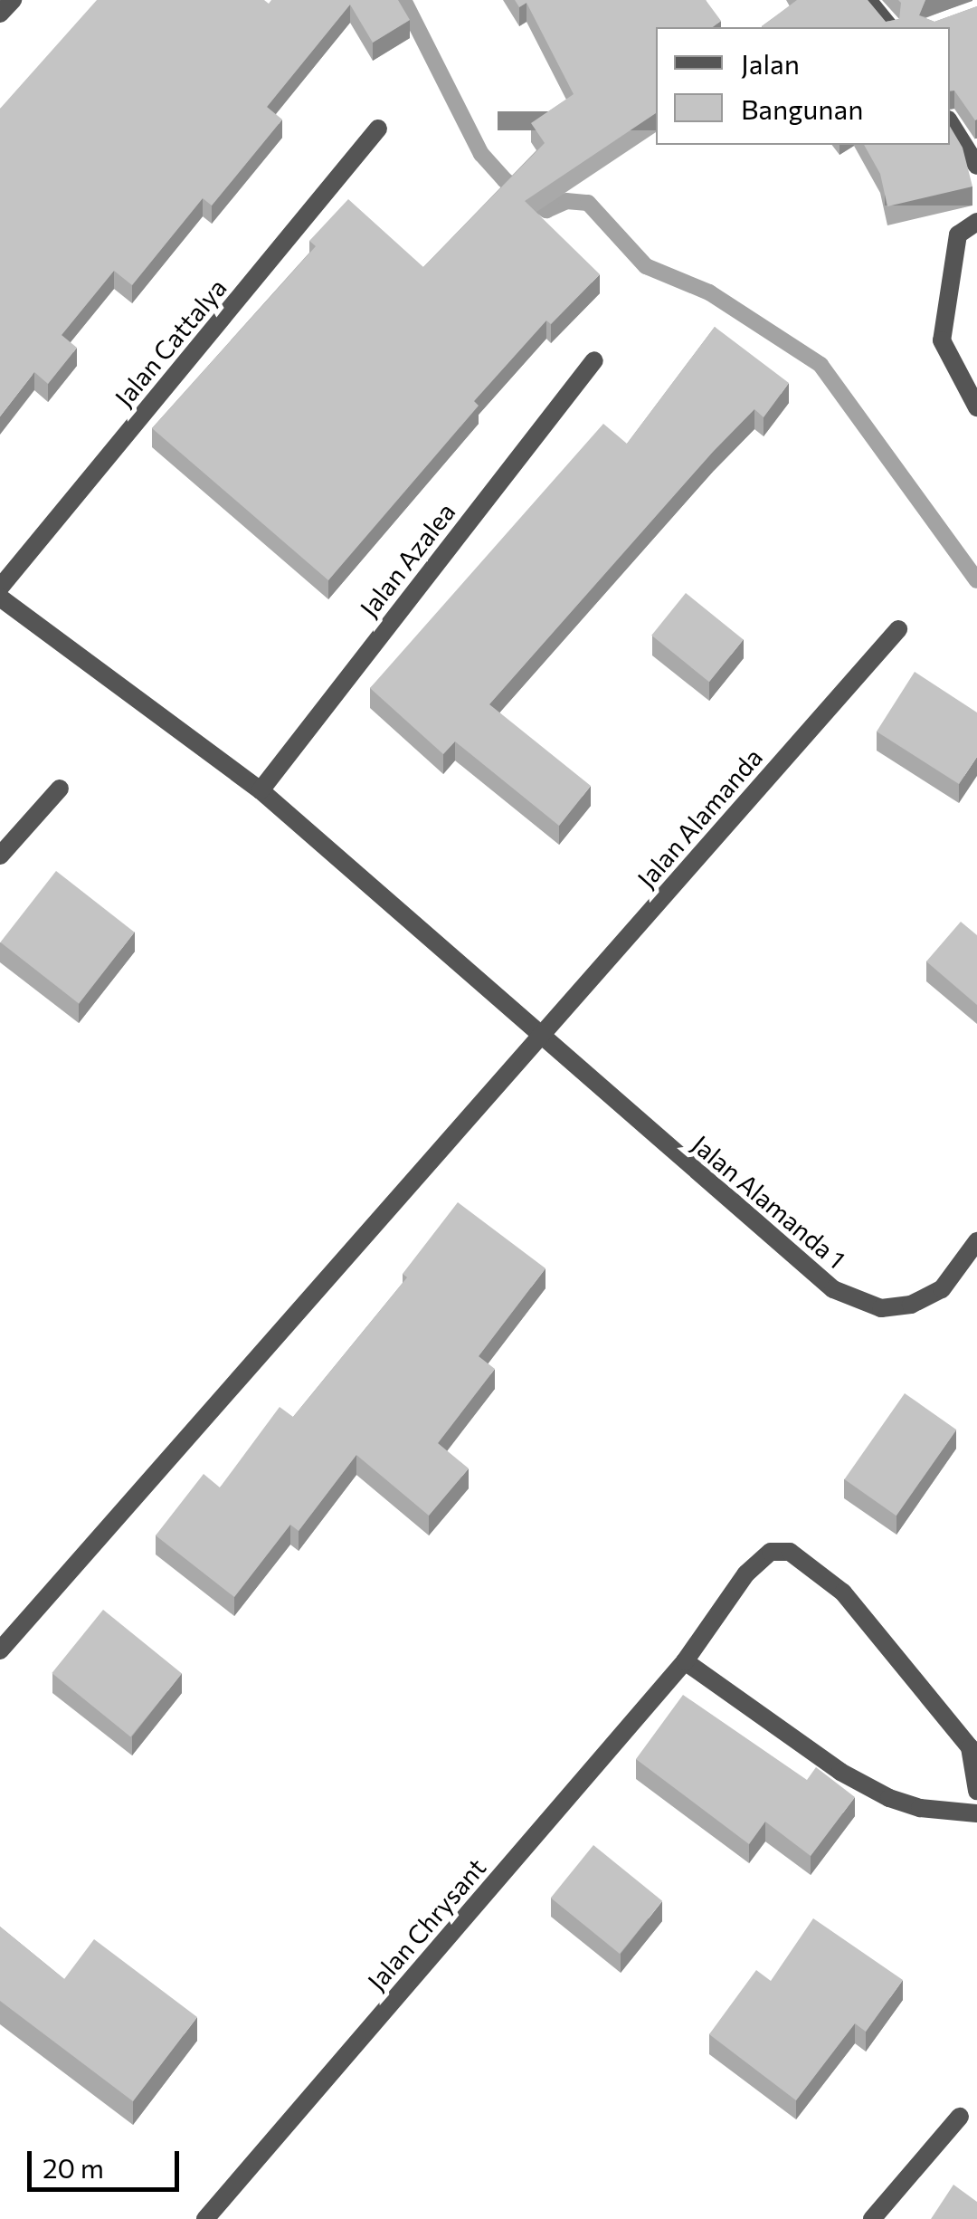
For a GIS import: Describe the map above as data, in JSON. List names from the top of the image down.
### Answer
{
  "streets": {
    "street": [
      "Jalan Cattalya",
      "Jalan Azalea",
      "Jalan Alamanda",
      "Jalan Alamanda 1",
      "Jalan Chrysant"
    ]
  },
  "crossings": [
    ["Jalan Azalea", "Jalan Alamanda 1"],
    ["Jalan Alamanda", "Jalan Alamanda 1"]
  ],
  "legend": ["Jalan", "Bangunan"],
  "scale_bar": "20 m"
}
